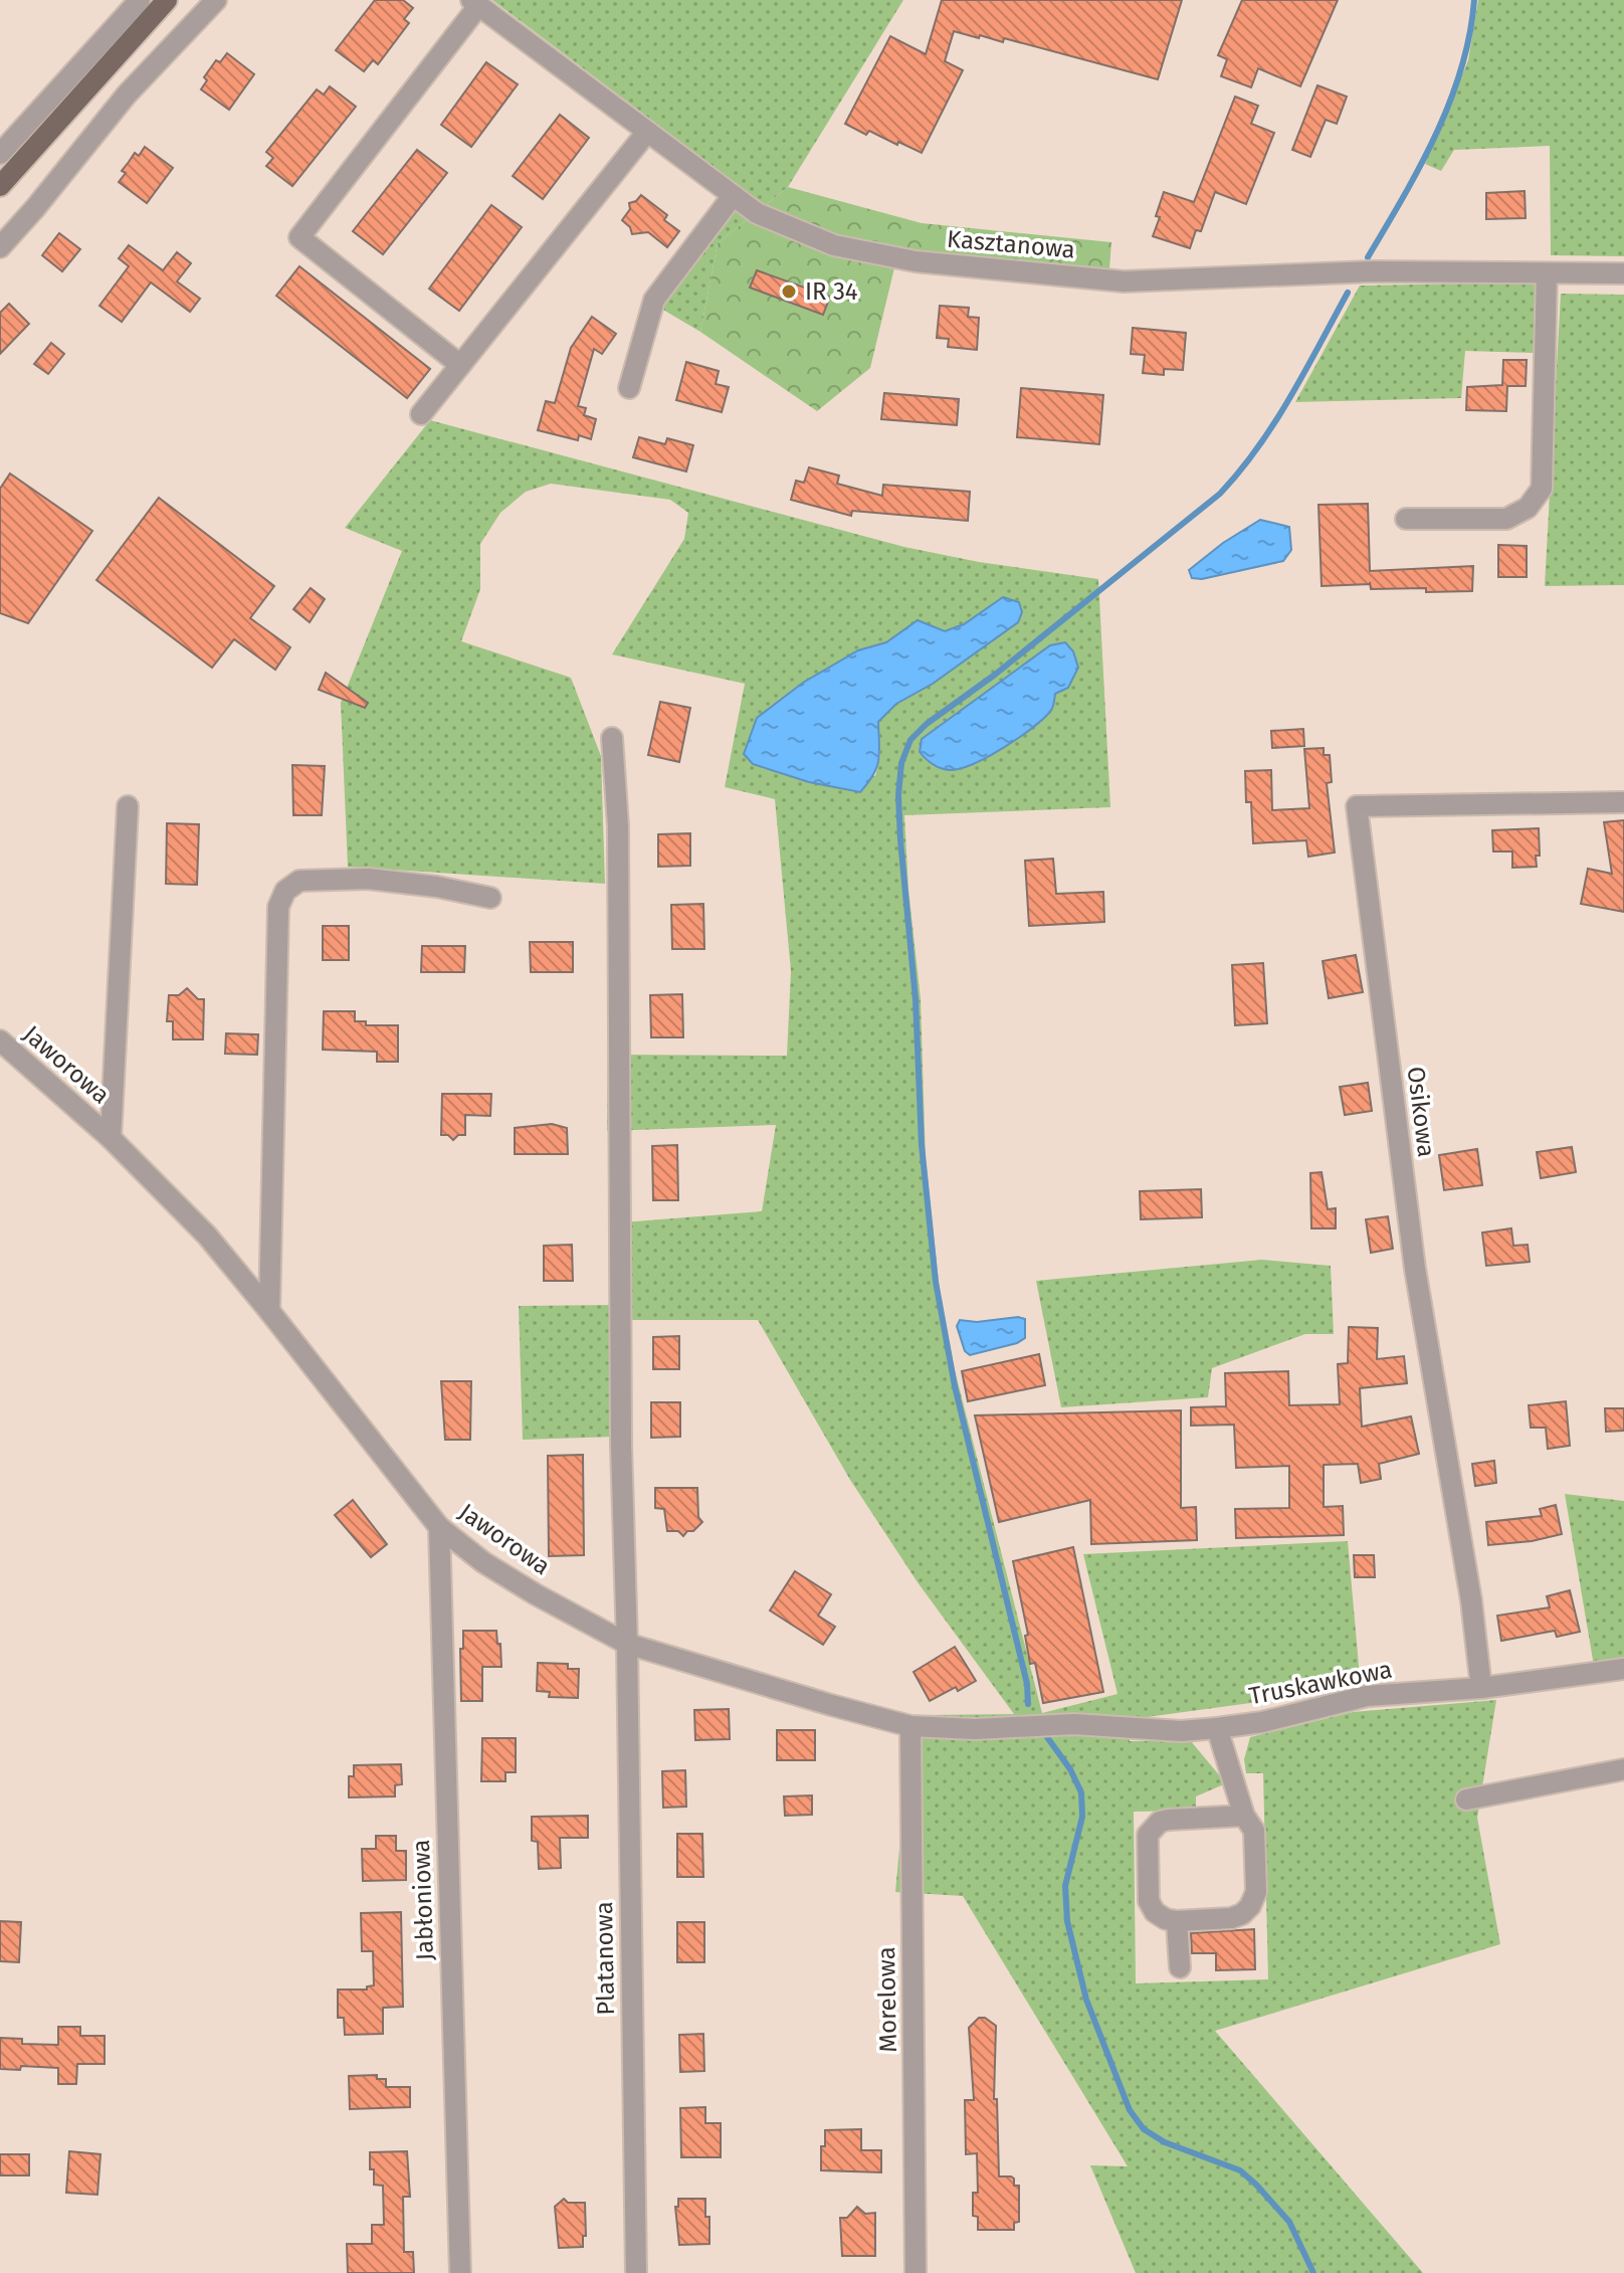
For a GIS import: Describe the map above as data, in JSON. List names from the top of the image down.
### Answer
{
  "streets": {
    "street": [
      "Kasztanowa",
      "Jaworowa",
      "Osikowa",
      "Truskawkowa",
      "Jabłoniowa",
      "Platanowa",
      "Morelowa"
    ]
  },
  "crossings": [
    ["Jaworowa", "Truskawkowa"],
    ["Jaworowa", "Jabłoniowa"],
    ["Jaworowa", "Platanowa"],
    ["Jaworowa", "Morelowa"],
    ["Osikowa", "Truskawkowa"]
  ],
  "places": ["IR 34"]
}
